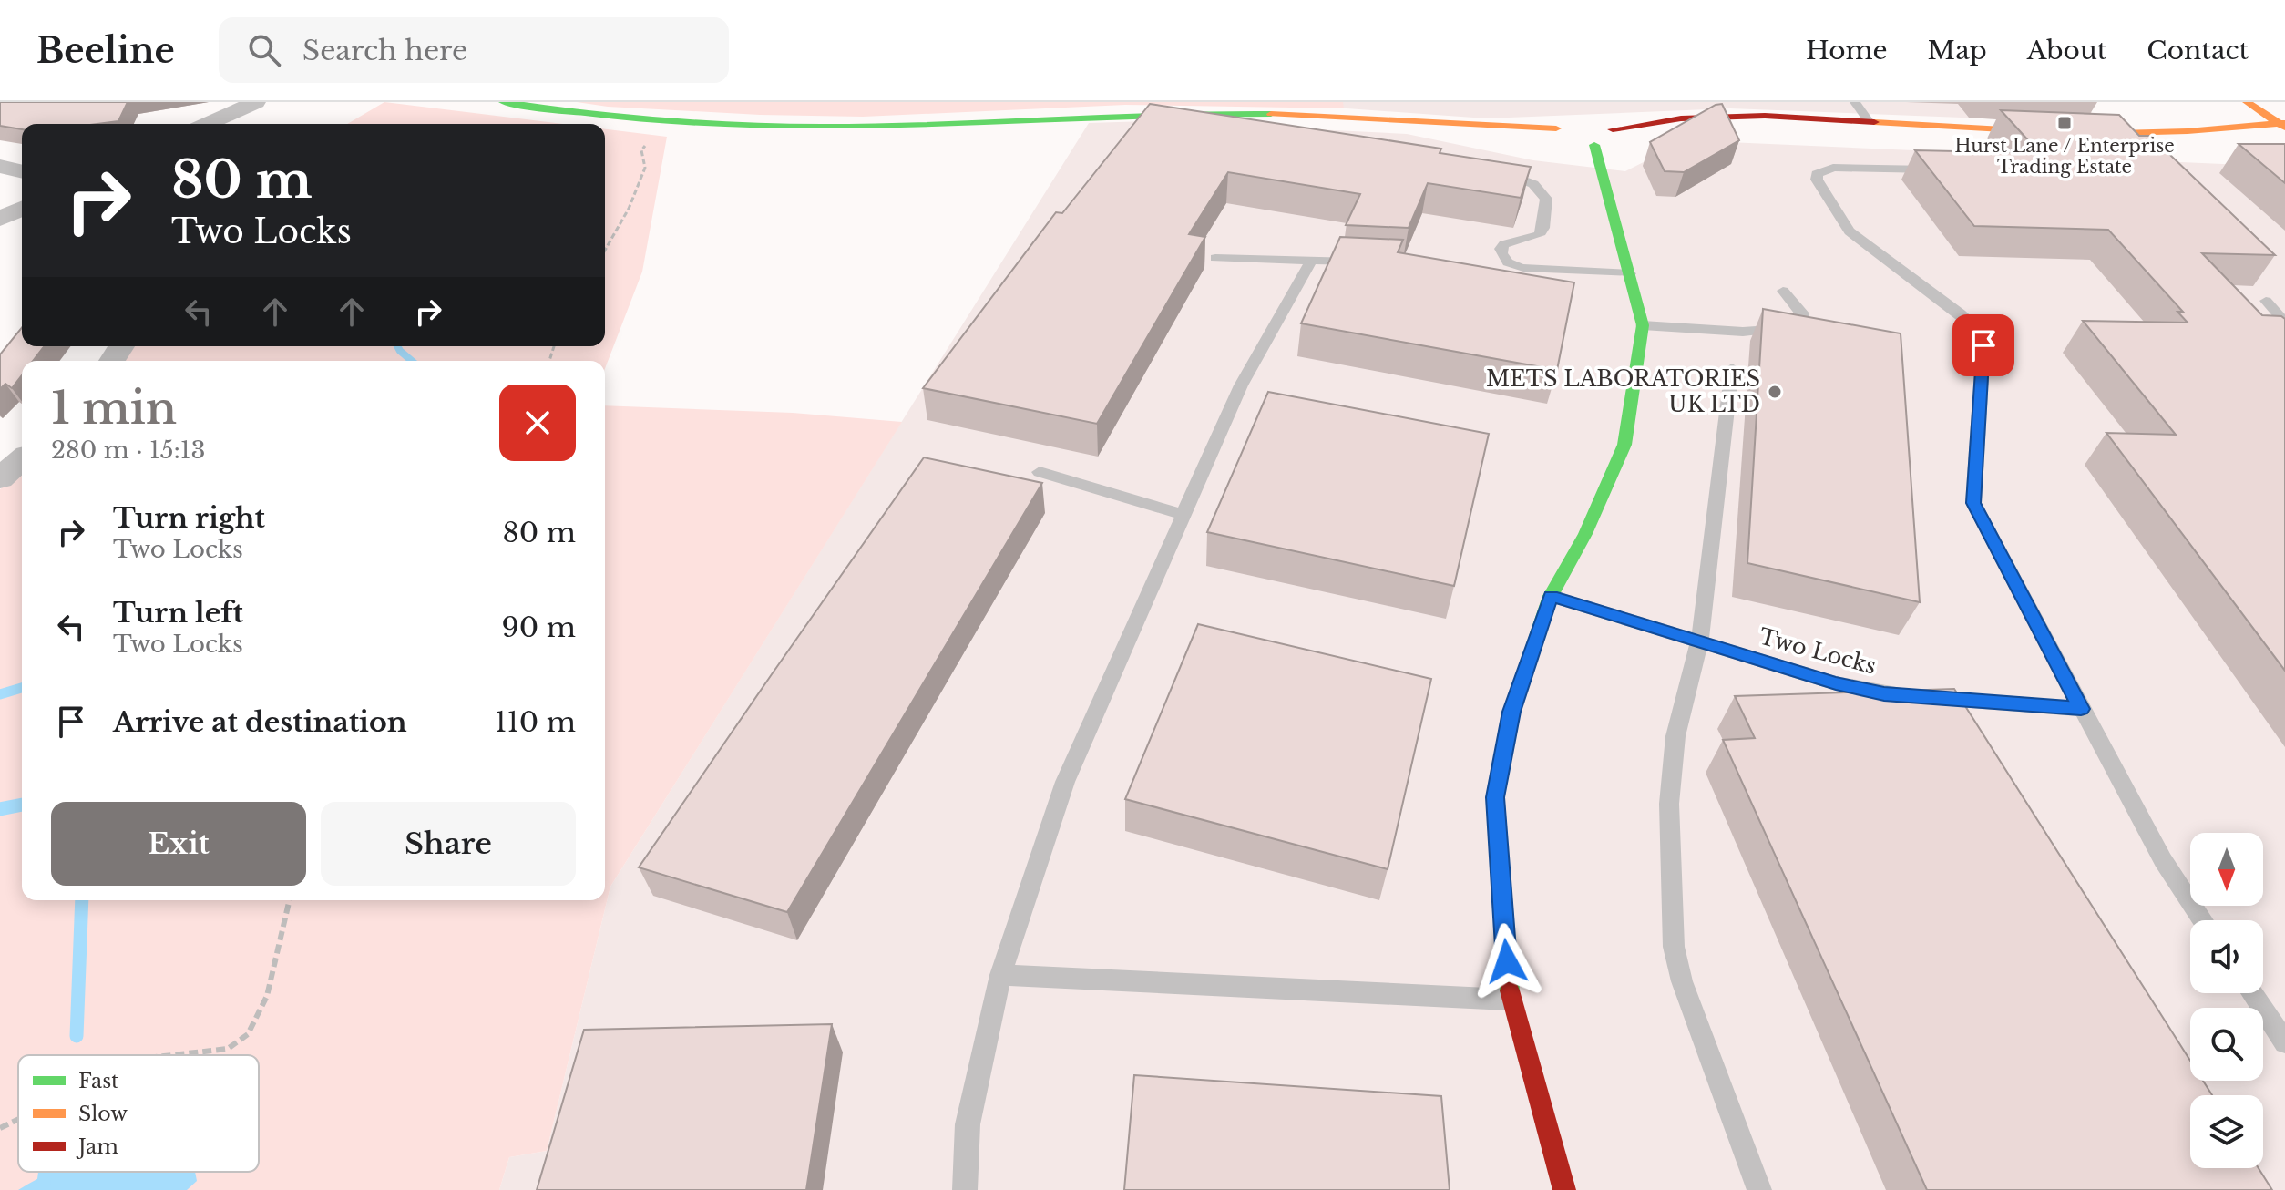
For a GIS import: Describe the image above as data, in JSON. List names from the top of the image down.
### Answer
{
  "streets": {
    "lane": ["Two Locks"]
  },
  "places": {
    "transit": ["Hurst Lane / Enterprise Trading Estate"],
    "other": ["METS LABORATORIES UK LTD"]
  },
  "legend": ["Fast", "Slow", "Jam"],
  "north": "bottom",
  "page": {
    "header": "Beeline",
    "search": "Search here",
    "nav": [
      "Home",
      "Map",
      "About",
      "Contact"
    ],
    "turn": ["80 m", "Two Locks"],
    "heading": ["1 min", "280 m · 15:13"],
    "list": [
      {
        "name": "Turn right",
        "note": "Two Locks",
        "value": "80 m"
      },
      {
        "name": "Turn left",
        "note": "Two Locks",
        "value": "90 m"
      },
      {
        "name": "Arrive at destination",
        "value": "110 m"
      }
    ],
    "buttons": ["Exit", "Share"]
  }
}
